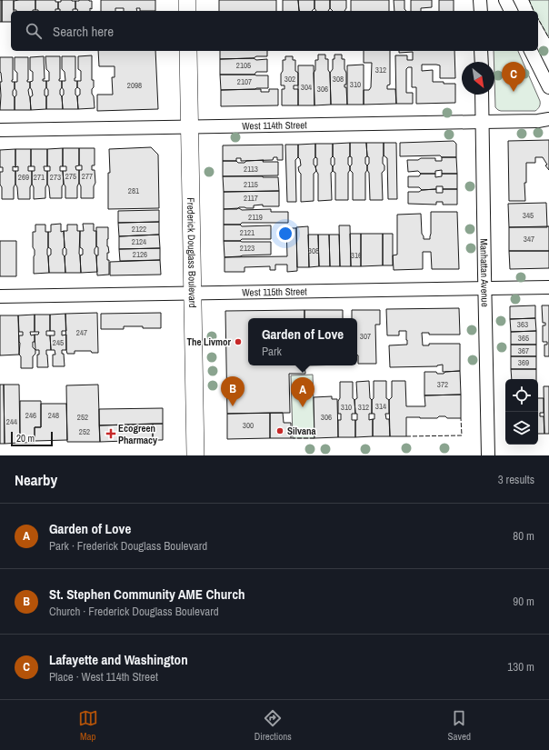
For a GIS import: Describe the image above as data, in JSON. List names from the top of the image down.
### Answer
{
  "streets": {
    "main road": ["Frederick Douglass Boulevard"],
    "street": ["West 114th Street", "Manhattan Avenue", "West 115th Street"]
  },
  "crossings": [
    ["West 114th Street", "Frederick Douglass Boulevard"],
    ["West 114th Street", "Manhattan Avenue"],
    ["Frederick Douglass Boulevard", "West 115th Street"],
    ["Manhattan Avenue", "West 115th Street"]
  ],
  "places": {
    "other": ["The Livmor", "Silvana"],
    "health": ["Ecogreen Pharmacy"]
  },
  "house_numbers": [
    "2105",
    "312",
    "302",
    "308",
    "2107",
    "310",
    "2098",
    "304",
    "306",
    "2113",
    "275",
    "277",
    "269",
    "271",
    "273",
    "2115",
    "281",
    "2117",
    "345",
    "2119",
    "2122",
    "2121",
    "347",
    "2124",
    "2123",
    "308",
    "2126",
    "316",
    "363",
    "247",
    "307",
    "365",
    "245",
    "367",
    "369",
    "372",
    "314",
    "310",
    "312",
    "246",
    "248",
    "252",
    "306",
    "244",
    "300",
    "252"
  ],
  "scale_bar": "20 m",
  "north": "bottom right",
  "page": {
    "search": "Search here",
    "pins": ["C", "B", "A"],
    "popup": ["Garden of Love", "Park"],
    "scale": "20 m",
    "heading": ["Nearby", "3 results"],
    "list": [
      {
        "mark": "A",
        "name": "Garden of Love",
        "note": "Park · Frederick Douglass Boulevard",
        "value": "80 m"
      },
      {
        "mark": "B",
        "name": "St. Stephen Community AME Church",
        "note": "Church · Frederick Douglass Boulevard",
        "value": "90 m"
      },
      {
        "mark": "C",
        "name": "Lafayette and Washington",
        "note": "Place · West 114th Street",
        "value": "130 m"
      }
    ],
    "nav": ["Map", "Directions", "Saved"]
  }
}
